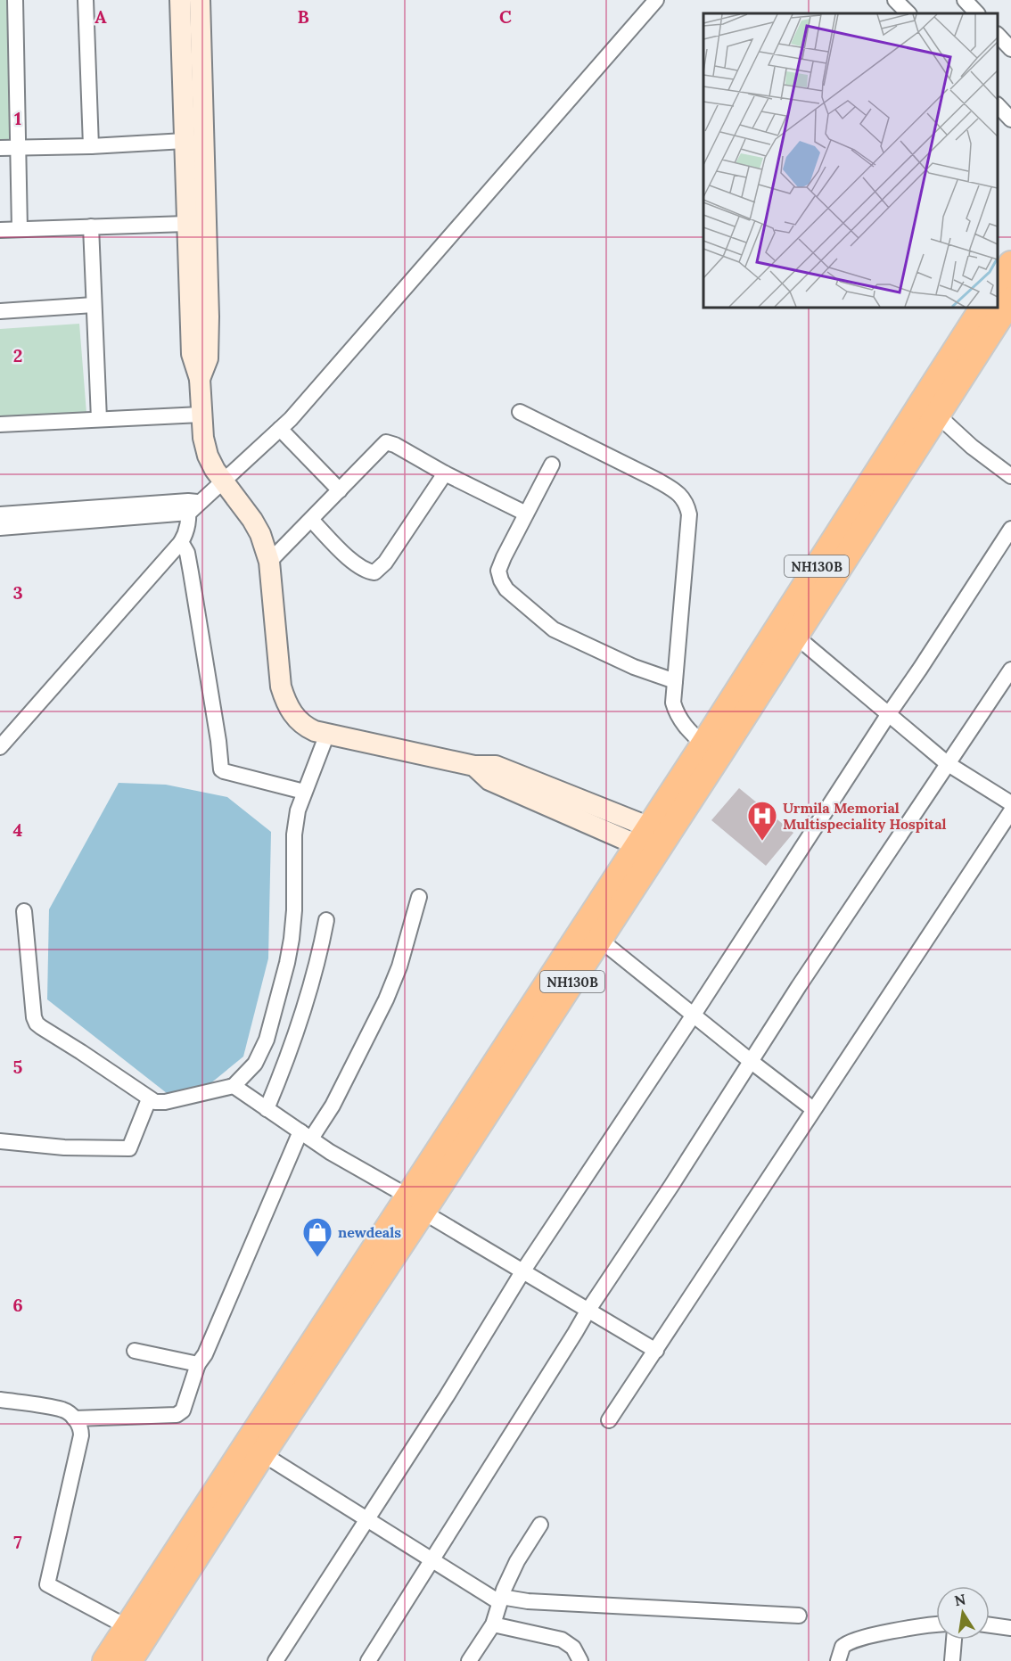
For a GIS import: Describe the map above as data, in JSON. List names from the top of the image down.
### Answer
{
  "streets": {
    "highway": ["NH130B"]
  },
  "places": {
    "hospital": ["Urmila Memorial Multispeciality Hospital"],
    "shop": ["newdeals"]
  },
  "north": "top",
  "grid": {
    "columns": ["A", "B", "C"],
    "rows": [
      "1",
      "2",
      "3",
      "4",
      "5",
      "6",
      "7"
    ]
  }
}
